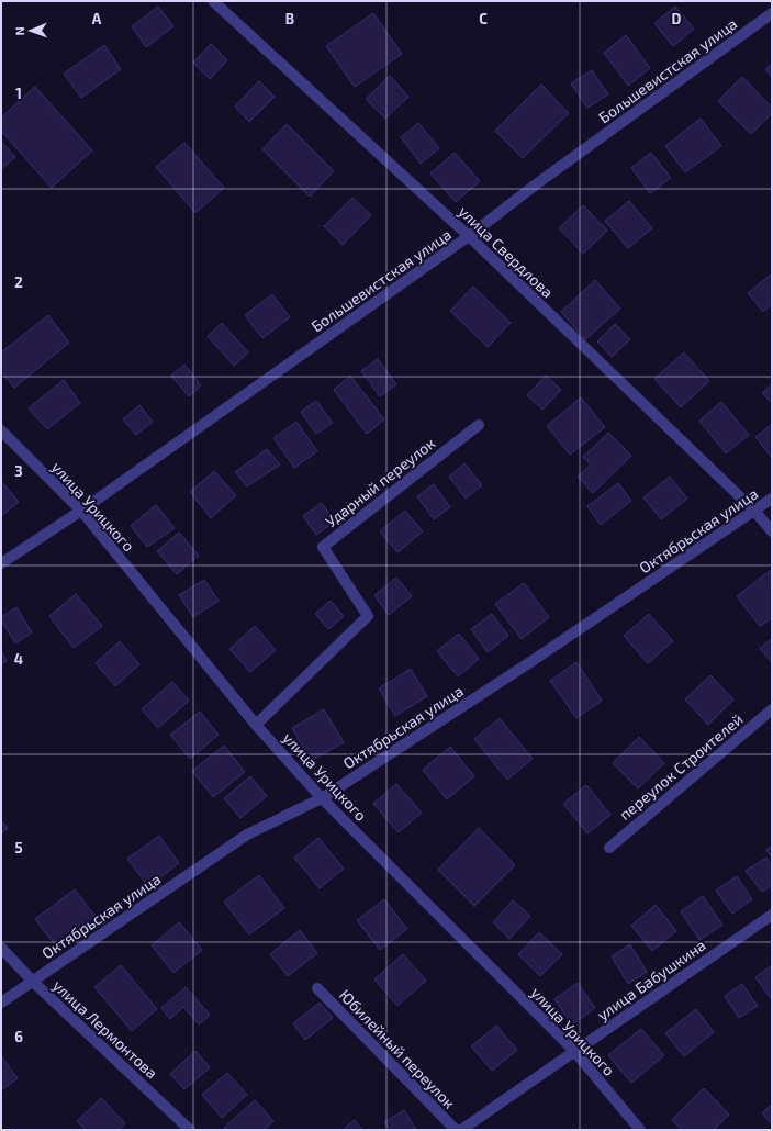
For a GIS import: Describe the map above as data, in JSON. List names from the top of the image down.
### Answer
{
  "streets": {
    "street": [
      "Большевистская улица",
      "улица Свердлова",
      "Ударный переулок",
      "улица Урицкого",
      "Октябрьская улица",
      "переулок Строителей",
      "улица Бабушкина",
      "улица Лермонтова",
      "Юбилейный переулок"
    ]
  },
  "crossings": [
    ["Большевистская улица", "улица Свердлова"],
    ["Большевистская улица", "улица Урицкого"],
    ["улица Свердлова", "Октябрьская улица"],
    ["Ударный переулок", "улица Урицкого"],
    ["улица Урицкого", "Октябрьская улица"],
    ["улица Урицкого", "улица Бабушкина"],
    ["Октябрьская улица", "улица Лермонтова"]
  ],
  "north": "left",
  "grid": {
    "columns": [
      "A",
      "B",
      "C",
      "D"
    ],
    "rows": [
      "1",
      "2",
      "3",
      "4",
      "5",
      "6"
    ]
  }
}
